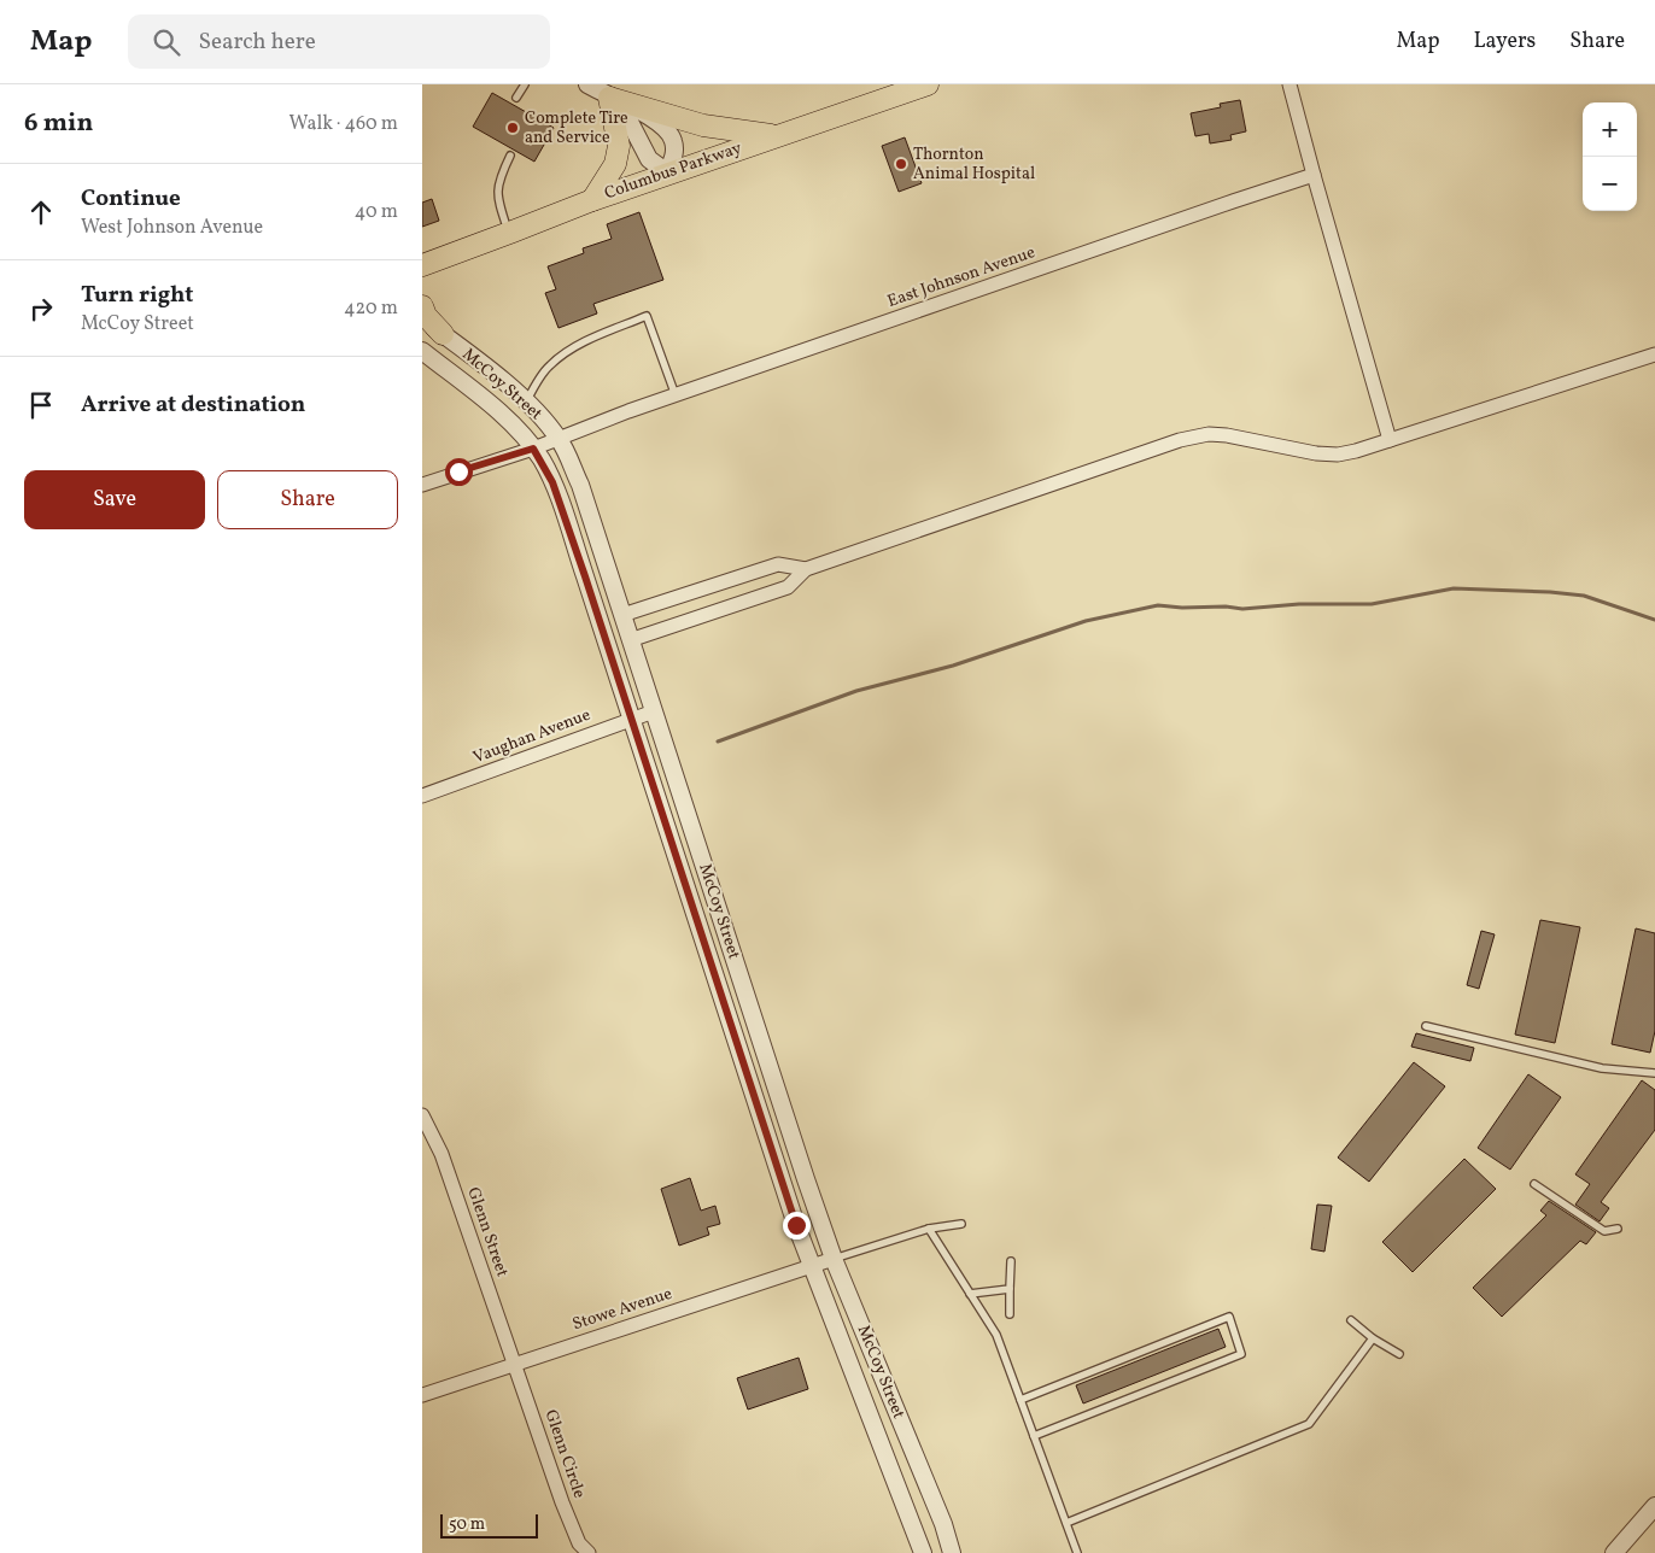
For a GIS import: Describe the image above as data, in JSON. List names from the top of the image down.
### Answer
{
  "streets": {
    "main road": ["Columbus Parkway"],
    "street": [
      "East Johnson Avenue",
      "McCoy Street",
      "Vaughan Avenue",
      "Glenn Street",
      "Stowe Avenue",
      "Glenn Circle"
    ]
  },
  "crossings": [
    ["East Johnson Avenue", "McCoy Street"],
    ["McCoy Street", "Vaughan Avenue"],
    ["McCoy Street", "Stowe Avenue"],
    ["Glenn Street", "Stowe Avenue"],
    ["Glenn Street", "Glenn Circle"],
    ["Stowe Avenue", "Glenn Circle"]
  ],
  "places": ["Complete Tire and Service", "Thornton Animal Hospital"],
  "scale_bar": "50 m",
  "page": {
    "header": "Map",
    "search": "Search here",
    "nav": ["Map", "Layers", "Share"],
    "heading": ["6 min", "Walk · 460 m"],
    "map_buttons": ["+", "−"],
    "list": [
      ["Continue", "West Johnson Avenue", "40 m"],
      ["Turn right", "McCoy Street", "420 m"],
      "Arrive at destination"
    ],
    "buttons": ["Save", "Share"],
    "scale": "50 m"
  }
}
